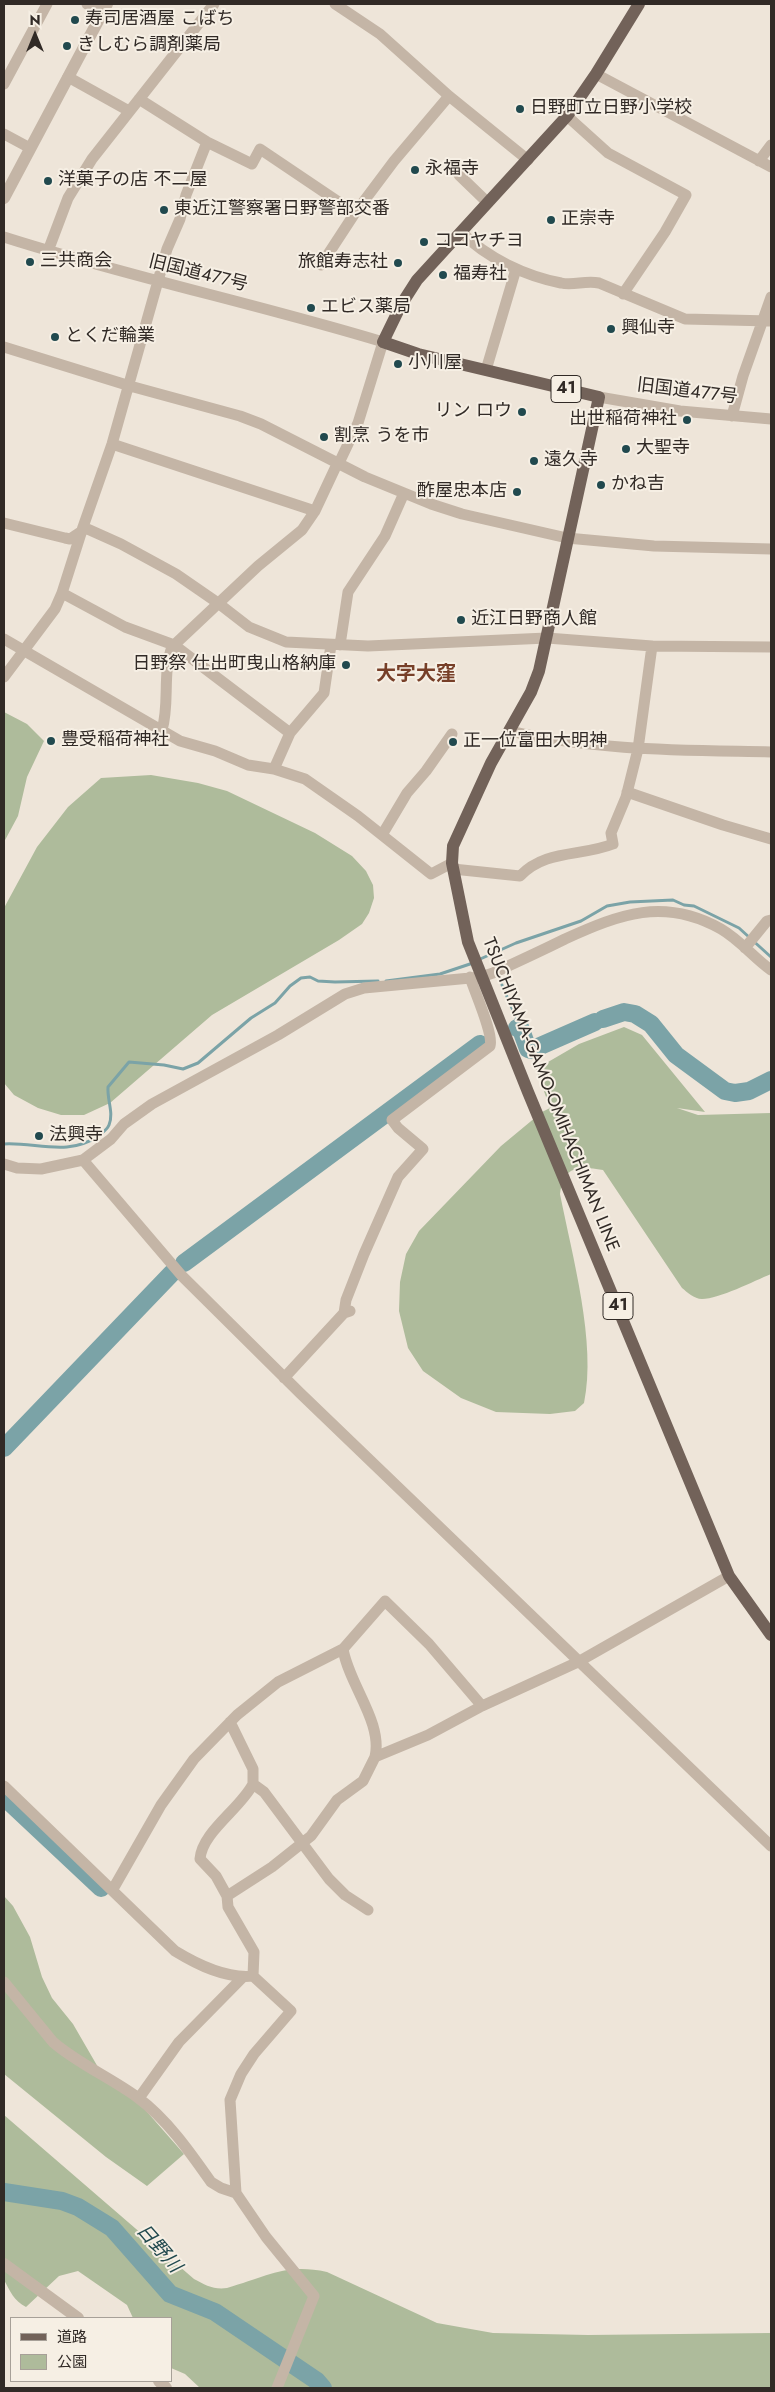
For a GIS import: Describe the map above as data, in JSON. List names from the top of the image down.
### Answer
{
  "streets": {
    "main road": ["41", "TSUCHIYAMA-GAMO-OMIHACHIMAN LINE"],
    "street": ["旧国道477号"]
  },
  "crossings": [
    ["旧国道477号", "41"],
    ["旧国道477号", "TSUCHIYAMA-GAMO-OMIHACHIMAN LINE"],
    ["41", "TSUCHIYAMA-GAMO-OMIHACHIMAN LINE"]
  ],
  "districts": ["大字大窪"],
  "water": ["日野川"],
  "places": [
    "寿司居酒屋 こばち",
    "きしむら調剤薬局",
    "日野町立日野小学校",
    "永福寺",
    "洋菓子の店 不二屋",
    "東近江警察署日野警部交番",
    "正崇寺",
    "ココヤチヨ",
    "三共商会",
    "旅館寿志社",
    "福寿社",
    "エビス薬局",
    "興仙寺",
    "とくだ輪業",
    "小川屋",
    "リン ロウ",
    "出世稲荷神社",
    "割烹 うを市",
    "大聖寺",
    "遠久寺",
    "かね吉",
    "酢屋忠本店",
    "近江日野商人館",
    "日野祭 仕出町曳山格納庫",
    "豊受稲荷神社",
    "正一位富田大明神",
    "法興寺"
  ],
  "legend": ["道路", "公園"],
  "north": "top"
}
